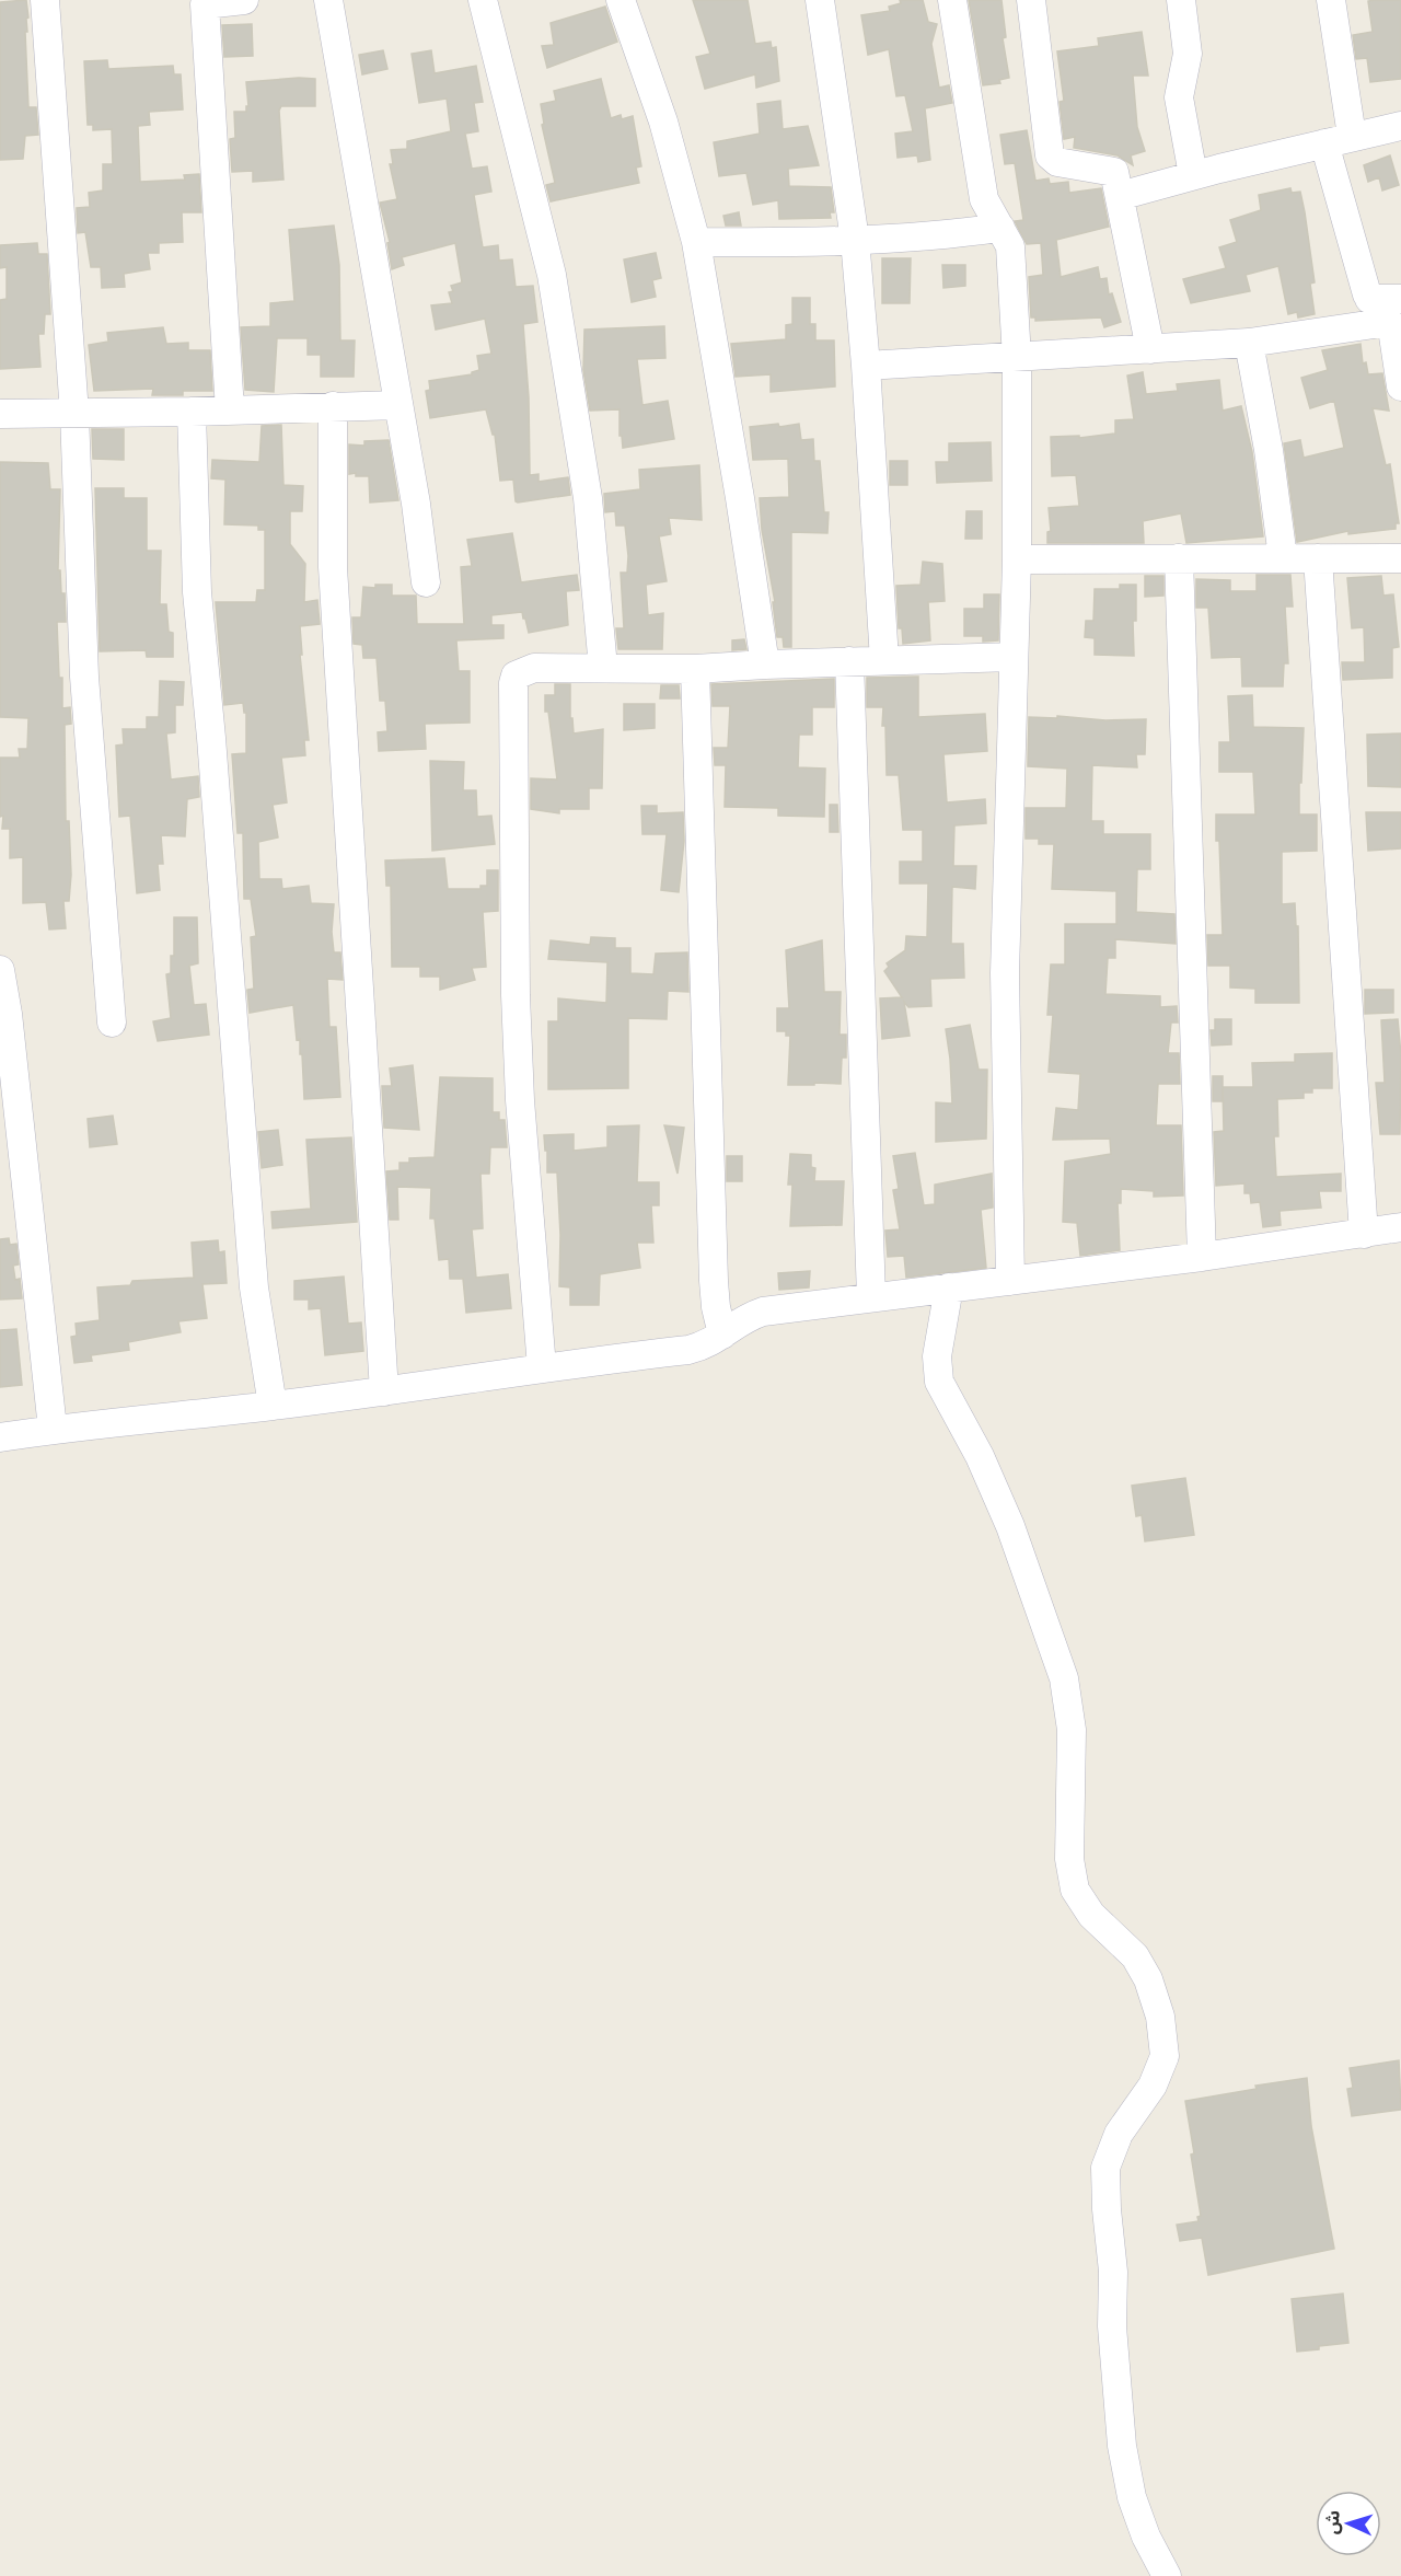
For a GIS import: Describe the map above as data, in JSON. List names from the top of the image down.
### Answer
{
  "north": "left"
}
